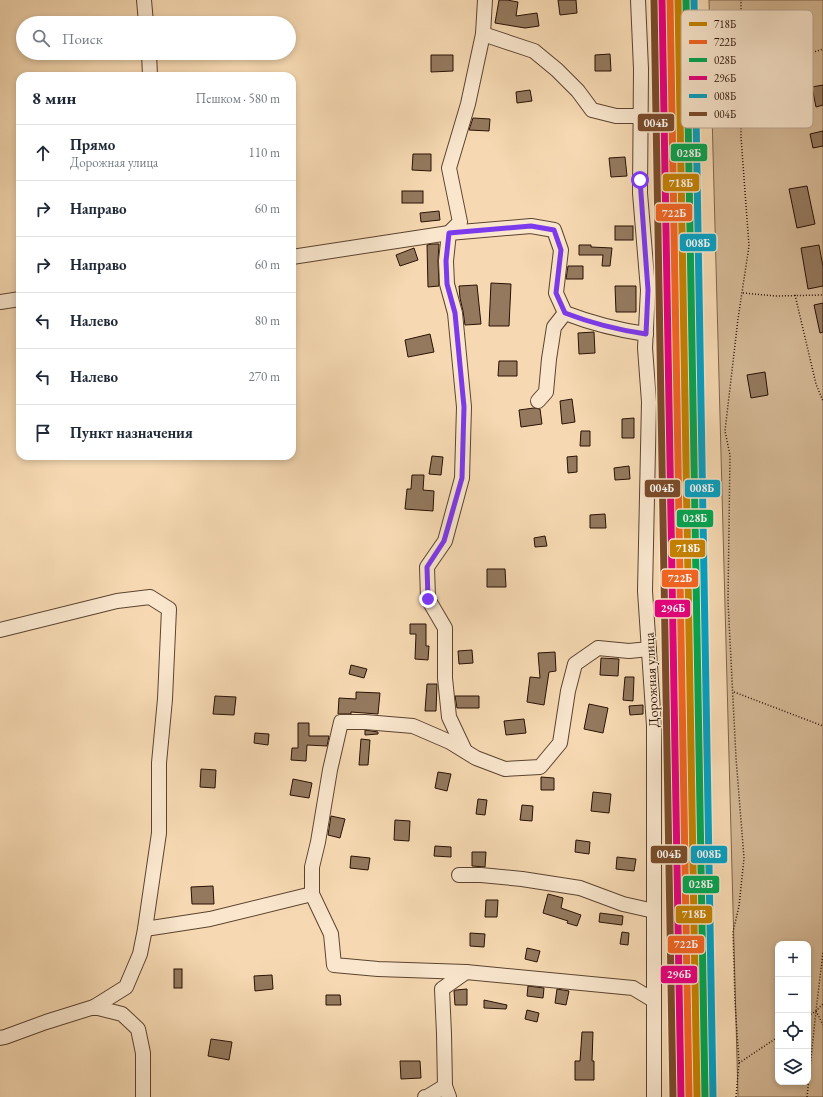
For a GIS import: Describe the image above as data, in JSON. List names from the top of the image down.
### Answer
{
  "streets": {
    "street": ["Дорожная улица"]
  },
  "lines": [
    "transit line 718Б",
    "transit line 722Б",
    "transit line 028Б",
    "transit line 296Б",
    "transit line 008Б",
    "transit line 004Б"
  ],
  "legend": [
    "718Б",
    "722Б",
    "028Б",
    "296Б",
    "008Б",
    "004Б"
  ],
  "page": {
    "search": "Поиск",
    "heading": ["8 мин", "Пешком · 580 m"],
    "list": [
      ["Прямо", "Дорожная улица", "110 m"],
      ["Направо", "60 m"],
      ["Направо", "60 m"],
      ["Налево", "80 m"],
      ["Налево", "270 m"],
      "Пункт назначения"
    ],
    "map_buttons": ["+", "−"]
  }
}
